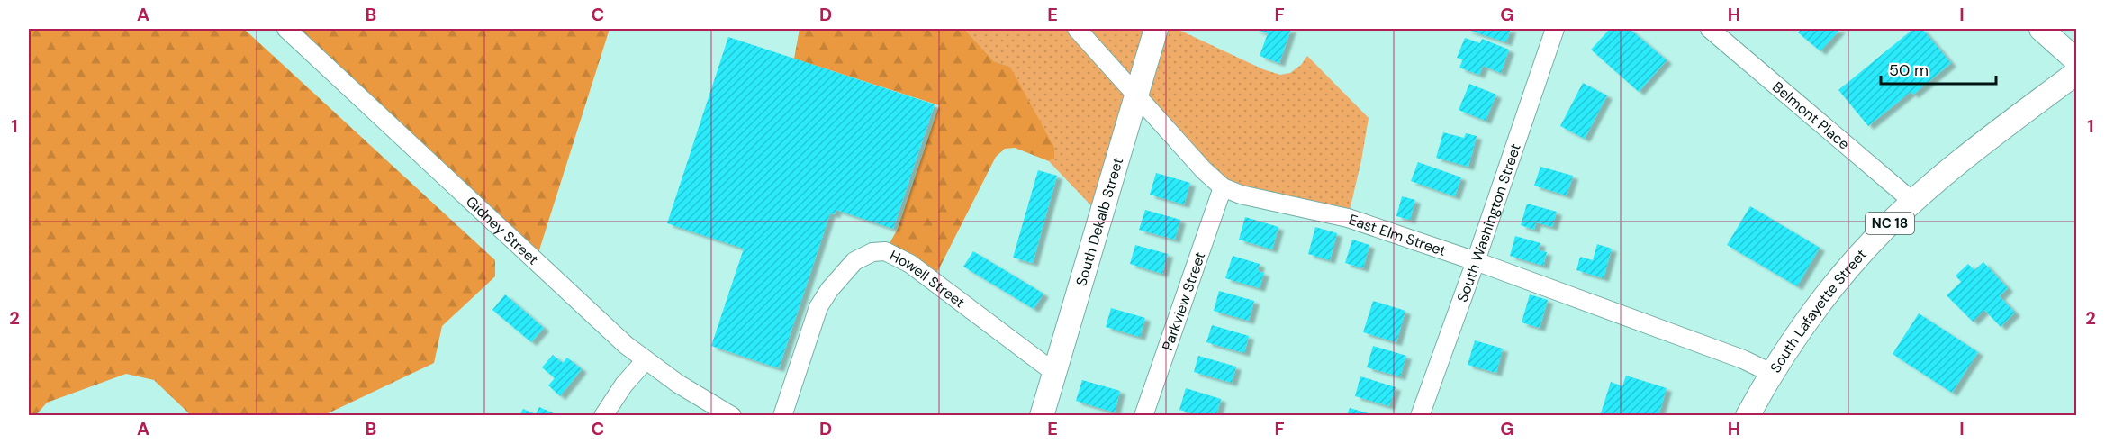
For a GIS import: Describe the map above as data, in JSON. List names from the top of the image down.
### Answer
{
  "streets": {
    "main road": ["South Dekalb Street", "NC 18", "South Lafayette Street"],
    "street": [
      "Belmont Place",
      "South Washington Street",
      "Gidney Street",
      "East Elm Street",
      "Howell Street",
      "Parkview Street"
    ]
  },
  "crossings": [
    ["Belmont Place", "South Lafayette Street"],
    ["South Dekalb Street", "East Elm Street"],
    ["South Dekalb Street", "Howell Street"],
    ["South Washington Street", "East Elm Street"],
    ["East Elm Street", "Parkview Street"],
    ["East Elm Street", "South Lafayette Street"]
  ],
  "scale_bar": "50 m",
  "grid": {
    "columns": [
      "A",
      "B",
      "C",
      "D",
      "E",
      "F",
      "G",
      "H",
      "I"
    ],
    "rows": ["1", "2"]
  }
}
